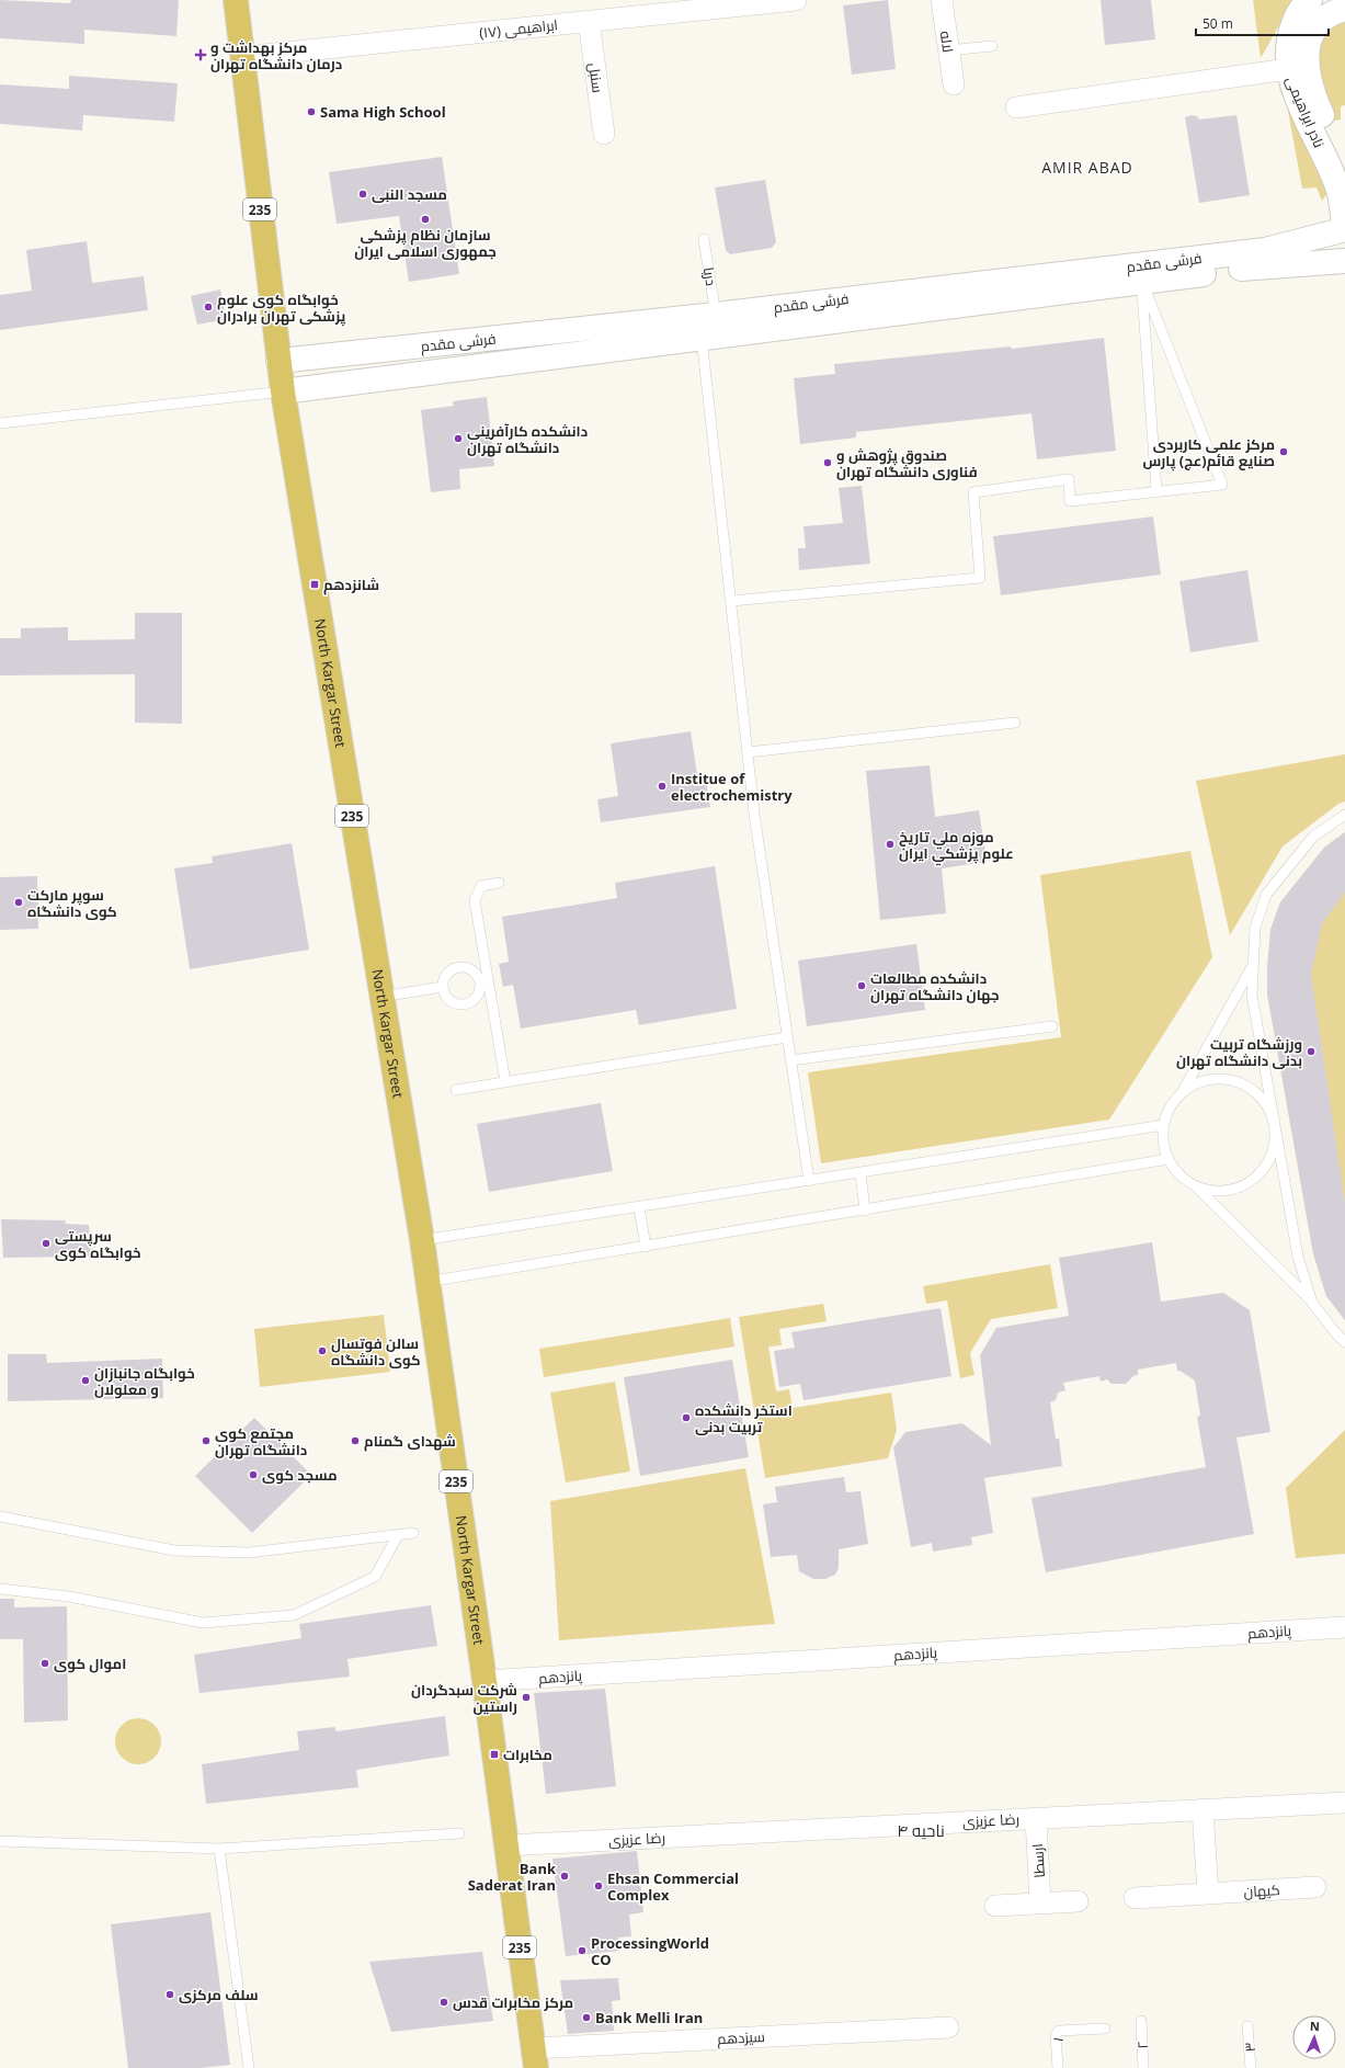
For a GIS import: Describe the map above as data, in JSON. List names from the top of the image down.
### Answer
{
  "streets": {
    "main road": ["235", "North Kargar Street"],
    "street": [
      "ابراهیمی (۱۷)",
      "لاله",
      "سنبل",
      "نادر ابراهیمی",
      "فرشی مقدم",
      "پانزدهم",
      "رضا عزیزی",
      "ارسطا",
      "کیهان",
      "سیزدهم"
    ],
    "lane": [
      "دریا",
      "۱",
      "۲",
      "۳"
    ]
  },
  "crossings": [
    ["ابراهیمی (۱۷)", "سنبل"],
    ["ابراهیمی (۱۷)", "North Kargar Street"],
    ["نادر ابراهیمی", "فرشی مقدم"],
    ["فرشی مقدم", "دریا"],
    ["فرشی مقدم", "North Kargar Street"],
    ["North Kargar Street", "پانزدهم"],
    ["North Kargar Street", "رضا عزیزی"],
    ["North Kargar Street", "سیزدهم"],
    ["رضا عزیزی", "ارسطا"]
  ],
  "districts": ["AMIR ABAD", "ناحیه ۴"],
  "places": {
    "health": ["مرکز بهداشت و درمان دانشگاه تهران"],
    "other": [
      "Sama High School",
      "مسجد النبی",
      "سازمان نظام پزشکی جمهوری اسلامی ایران",
      "خوابگاه کوی علوم پزشکی تهران برادران",
      "دانشکده کارآفرینی دانشگاه تهران",
      "مرکز علمی کاربردی صنایع قائم(عج) پارس",
      "صندوق پژوهش و فناوری دانشگاه تهران",
      "Institue of electrochemistry",
      "موزه ملي تاريخ علوم پزشكي ايران",
      "سوپر مارکت کوی دانشگاه",
      "دانشکده مطالعات جهان دانشگاه تهران",
      "ورزشگاه تربیت بدنی دانشگاه تهران",
      "سرپستی خوابگاه کوی",
      "سالن فوتسال کوی دانشگاه",
      "خوابگاه جانبازان و معلولان",
      "استخر دانشکده تربیت بدنی",
      "مجتمع کوی دانشگاه تهران",
      "شهدای گمنام",
      "مسجد کوی",
      "اموال کوی",
      "شرکت سبدگردان راستین",
      "Bank Saderat Iran",
      "Ehsan Commercial Complex",
      "ProcessingWorld CO",
      "سلف مرکزی",
      "مرکز مخابرات قدس",
      "Bank Melli Iran"
    ],
    "transit": ["شانزدهم", "مخابرات"]
  },
  "scale_bar": "50 m",
  "north": "top"
}
